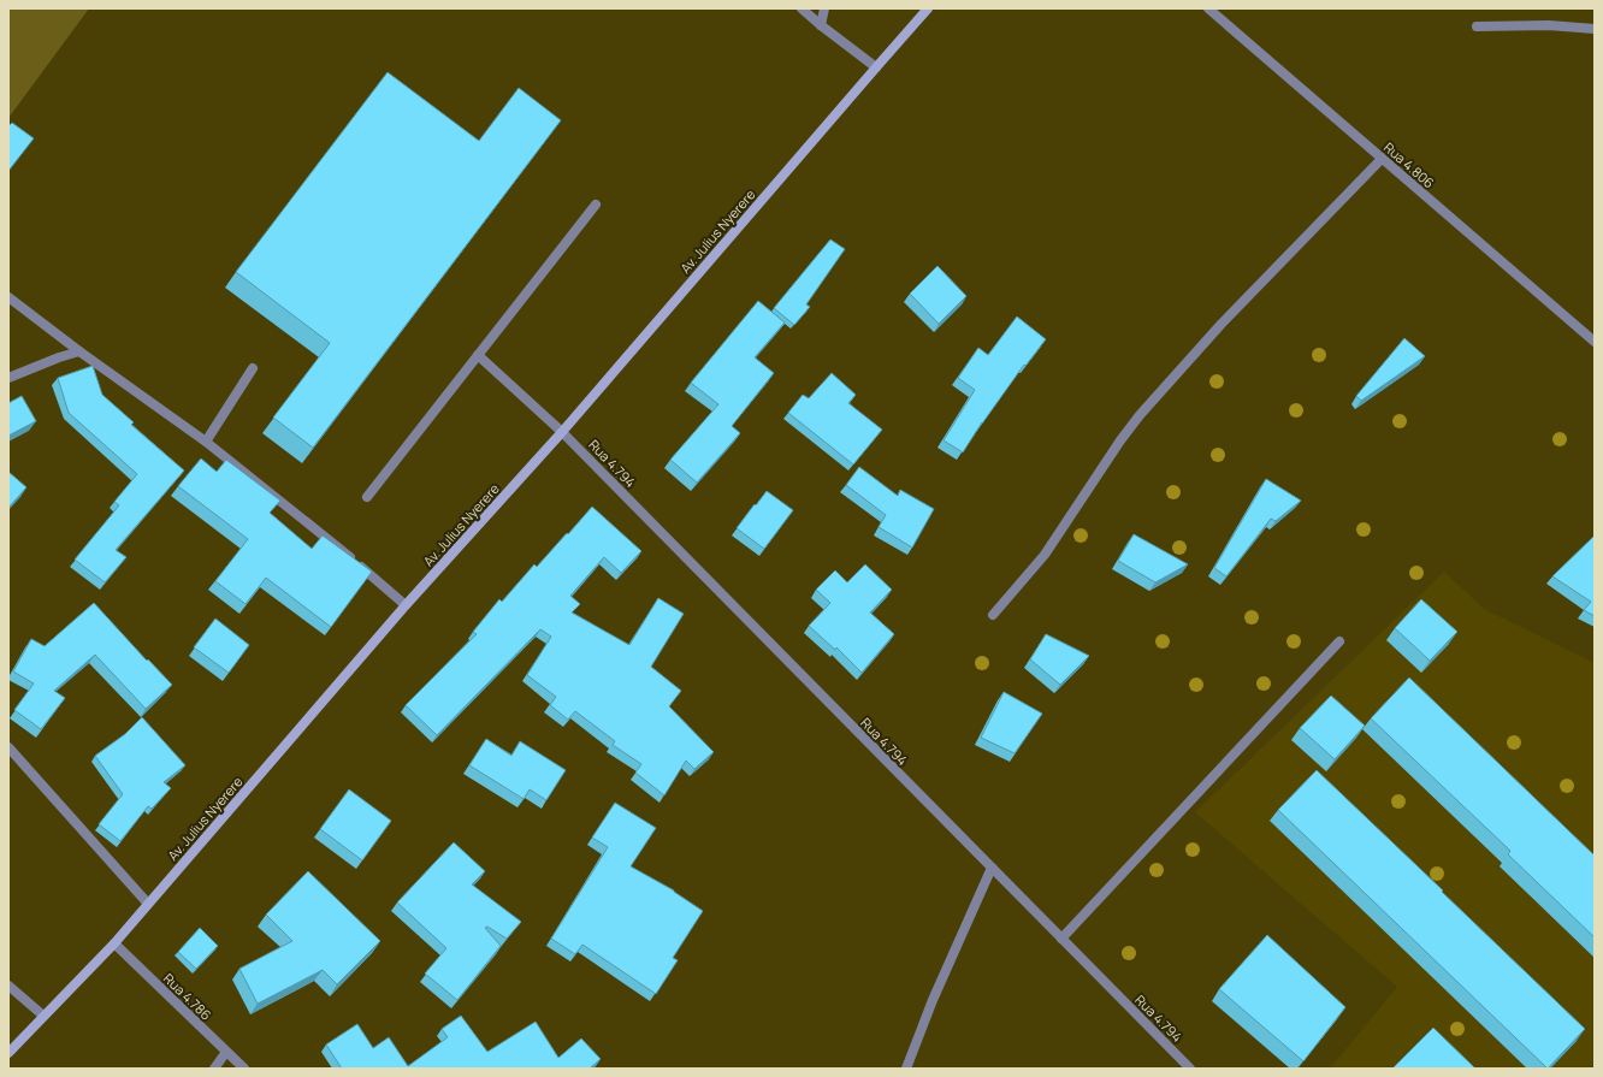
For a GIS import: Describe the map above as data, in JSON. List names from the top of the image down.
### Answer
{
  "streets": {
    "main road": ["Av. Julius Nyerere"],
    "street": ["Rua 4.806", "Rua 4.794", "Rua 4.786"]
  },
  "crossings": [
    ["Av. Julius Nyerere", "Rua 4.794"],
    ["Av. Julius Nyerere", "Rua 4.786"]
  ]
}
